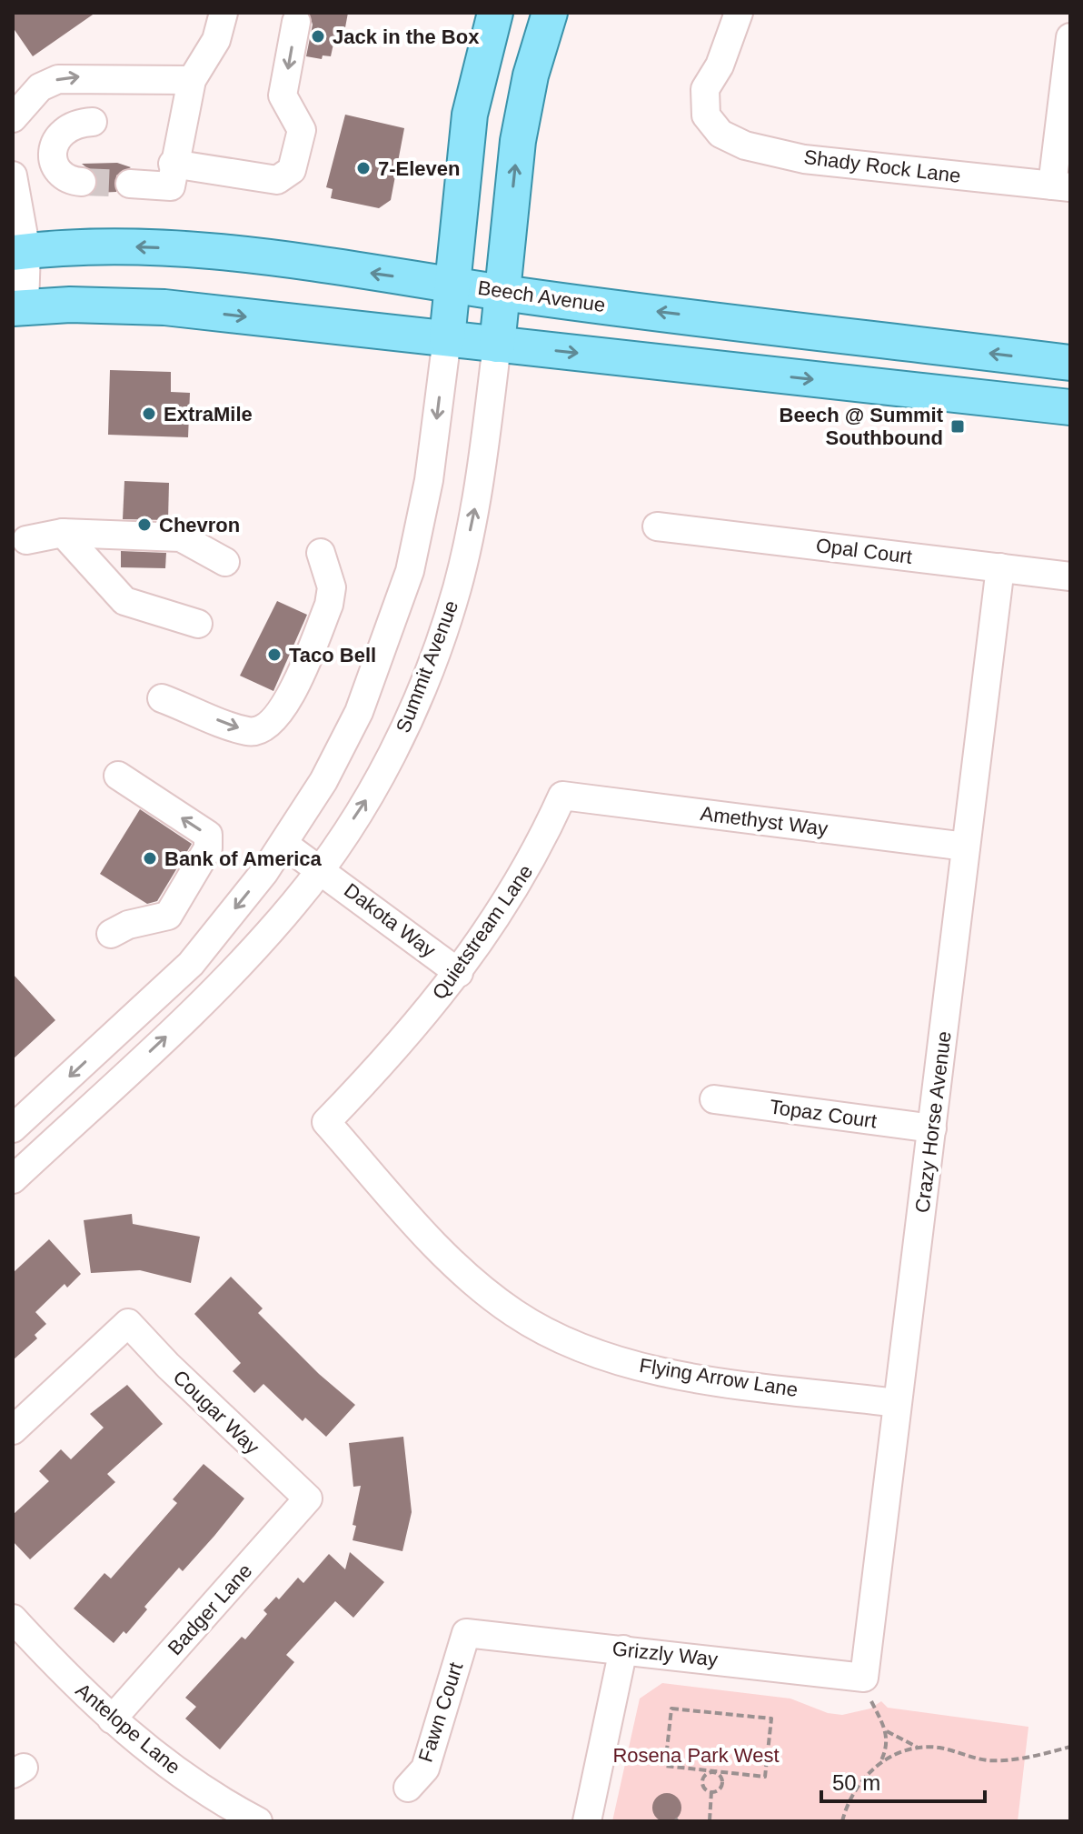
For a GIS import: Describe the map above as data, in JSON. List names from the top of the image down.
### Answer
{
  "streets": {
    "main road": ["Beech Avenue", "Summit Avenue"],
    "street": [
      "Shady Rock Lane",
      "Opal Court",
      "Amethyst Way",
      "Dakota Way",
      "Quietstream Lane",
      "Topaz Court",
      "Crazy Horse Avenue",
      "Flying Arrow Lane",
      "Cougar Way",
      "Badger Lane",
      "Grizzly Way",
      "Fawn Court",
      "Antelope Lane"
    ]
  },
  "crossings": [
    ["Beech Avenue", "Summit Avenue"],
    ["Opal Court", "Crazy Horse Avenue"],
    ["Summit Avenue", "Dakota Way"],
    ["Amethyst Way", "Quietstream Lane"],
    ["Amethyst Way", "Crazy Horse Avenue"],
    ["Dakota Way", "Quietstream Lane"],
    ["Quietstream Lane", "Flying Arrow Lane"],
    ["Topaz Court", "Crazy Horse Avenue"],
    ["Crazy Horse Avenue", "Flying Arrow Lane"],
    ["Crazy Horse Avenue", "Grizzly Way"],
    ["Cougar Way", "Badger Lane"],
    ["Badger Lane", "Antelope Lane"],
    ["Grizzly Way", "Fawn Court"]
  ],
  "one_way": ["Summit Avenue"],
  "parks": ["Rosena Park West"],
  "places": {
    "other": [
      "Jack in the Box",
      "7-Eleven",
      "ExtraMile",
      "Chevron",
      "Taco Bell",
      "Bank of America"
    ],
    "transit": ["Beech @ Summit Southbound"]
  },
  "scale_bar": "50 m"
}
